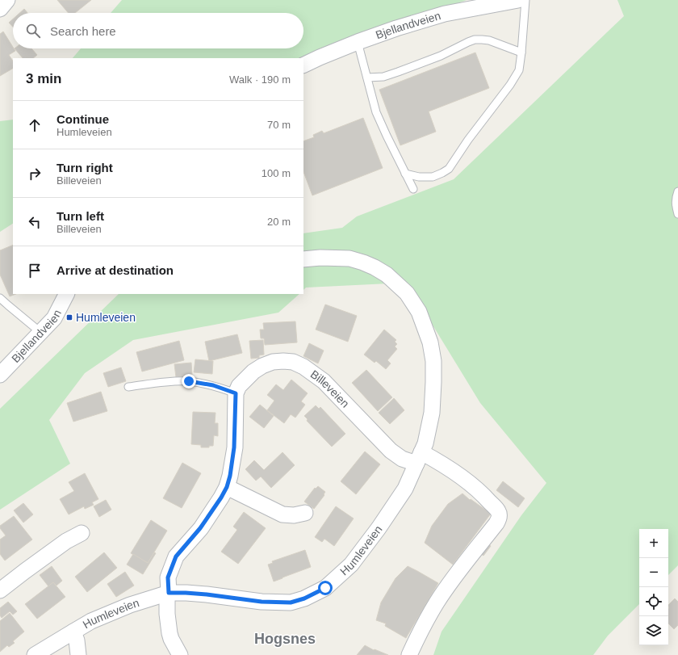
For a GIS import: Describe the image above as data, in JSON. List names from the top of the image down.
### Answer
{
  "streets": {
    "street": ["Bjellandveien", "Billeveien", "Humleveien"]
  },
  "crossings": [
    ["Billeveien", "Humleveien"]
  ],
  "districts": ["Hogsnes"],
  "places": {
    "transit": ["Humleveien"]
  },
  "page": {
    "search": "Search here",
    "heading": ["3 min", "Walk · 190 m"],
    "list": [
      ["Continue", "Humleveien", "70 m"],
      ["Turn right", "Billeveien", "100 m"],
      ["Turn left", "Billeveien", "20 m"],
      "Arrive at destination"
    ],
    "map_buttons": ["+", "−"]
  }
}
